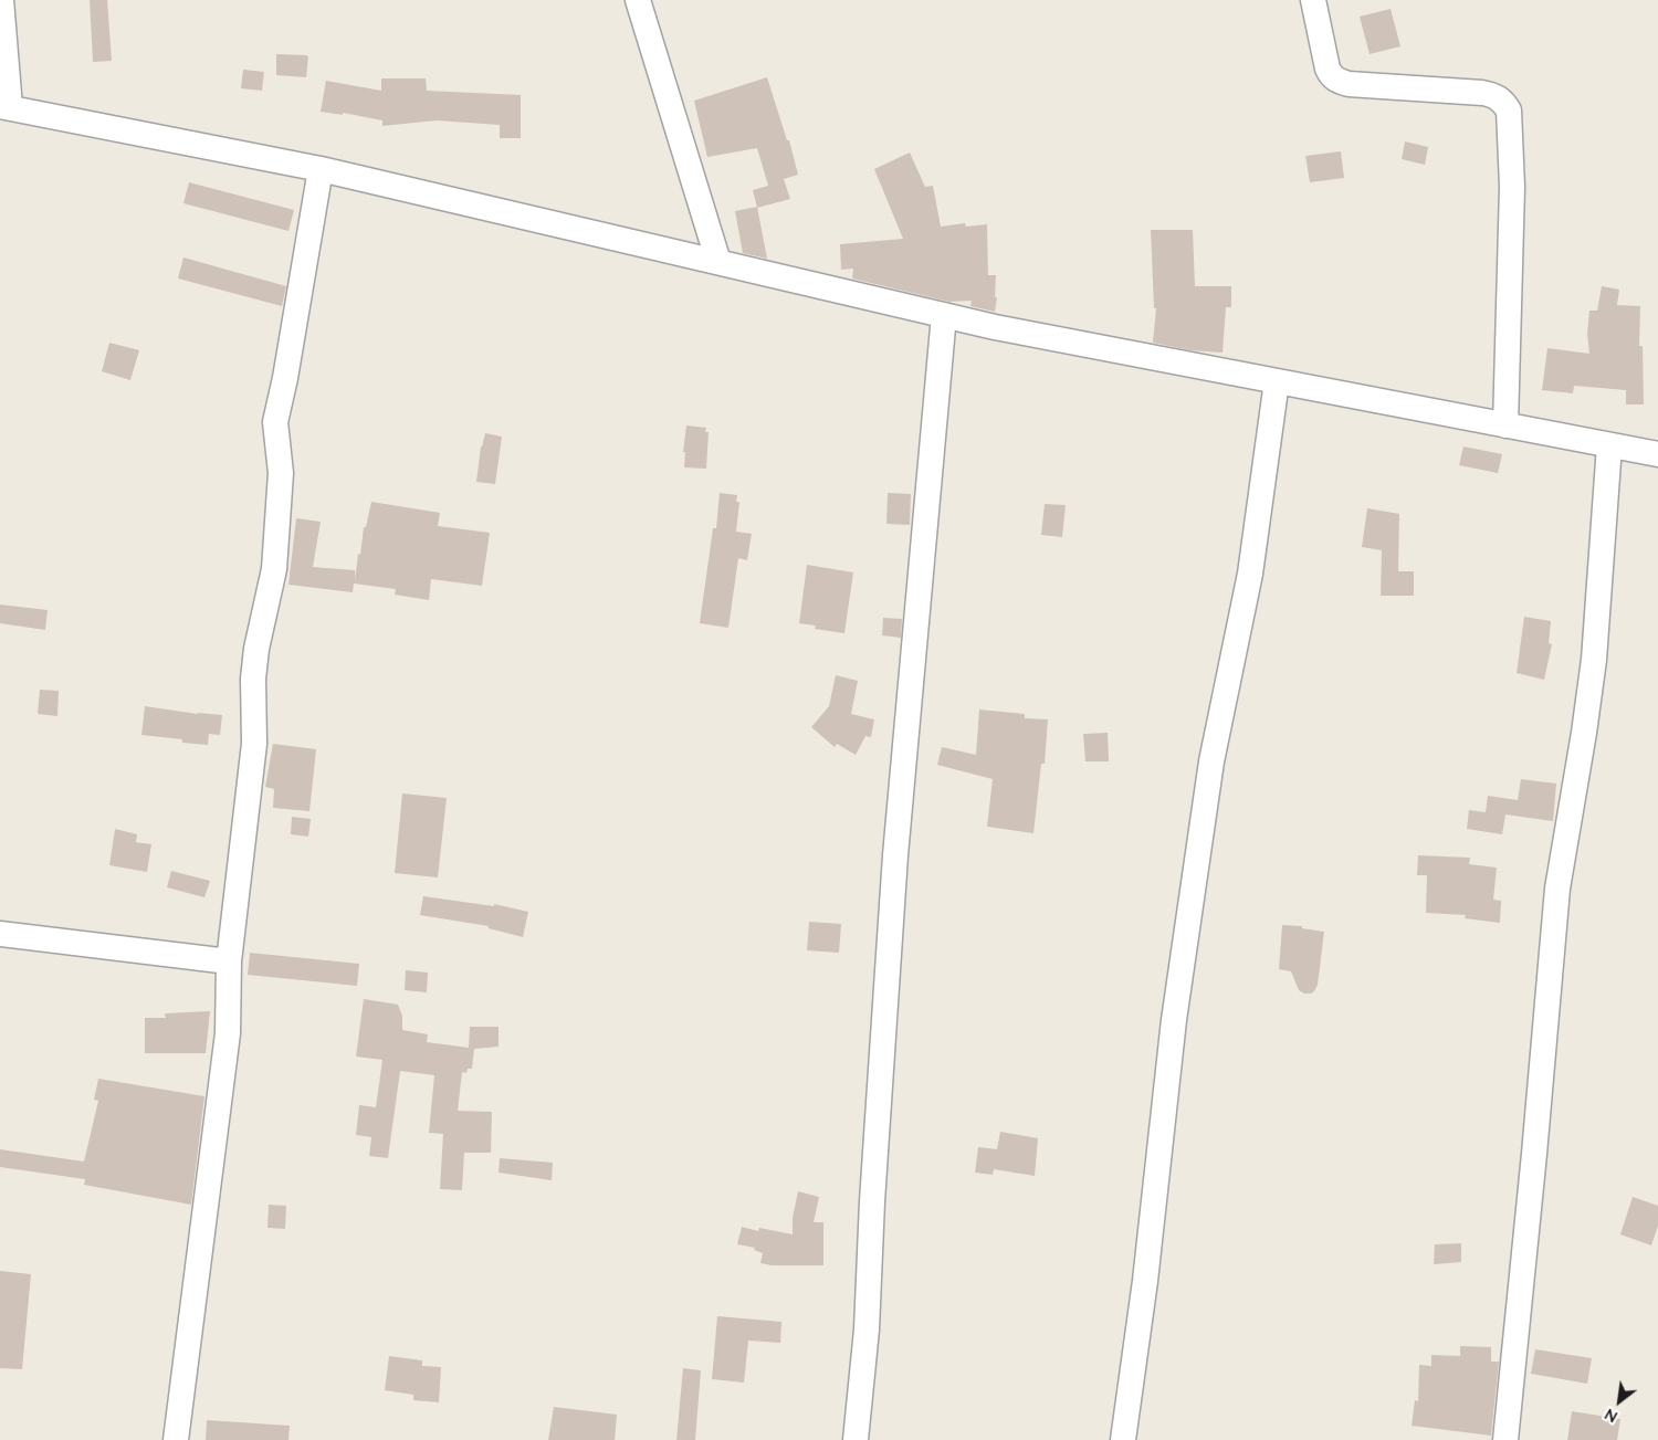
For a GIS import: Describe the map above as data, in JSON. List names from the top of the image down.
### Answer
{
  "north": "bottom left"
}
